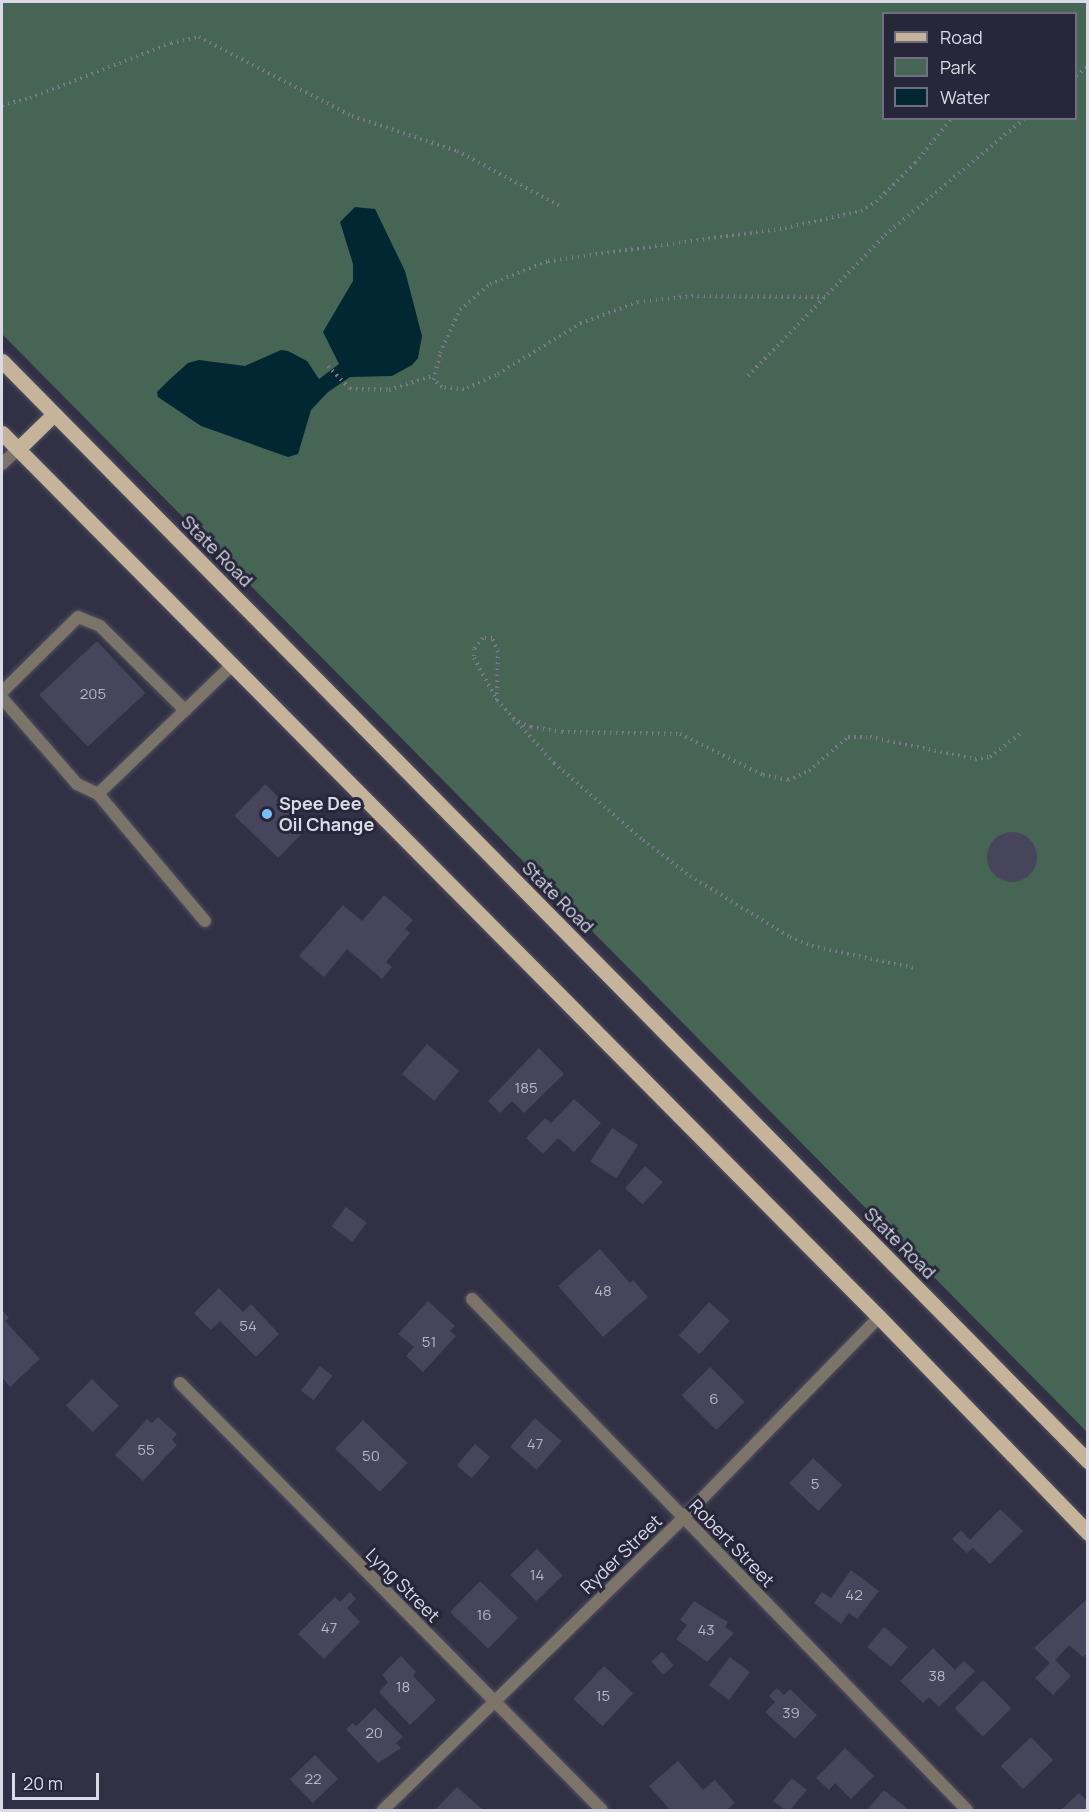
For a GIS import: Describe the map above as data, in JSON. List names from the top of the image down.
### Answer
{
  "streets": {
    "main road": ["State Road"],
    "street": ["Robert Street", "Ryder Street", "Lyng Street"]
  },
  "crossings": [
    ["Robert Street", "Ryder Street"],
    ["Ryder Street", "Lyng Street"]
  ],
  "places": ["Spee Dee Oil Change"],
  "house_numbers": [
    "205",
    "185",
    "48",
    "54",
    "51",
    "6",
    "47",
    "55",
    "50",
    "5",
    "14",
    "42",
    "16",
    "47",
    "43",
    "38",
    "18",
    "15",
    "39",
    "20",
    "22"
  ],
  "legend": ["Road", "Park", "Water"],
  "scale_bar": "20 m"
}
